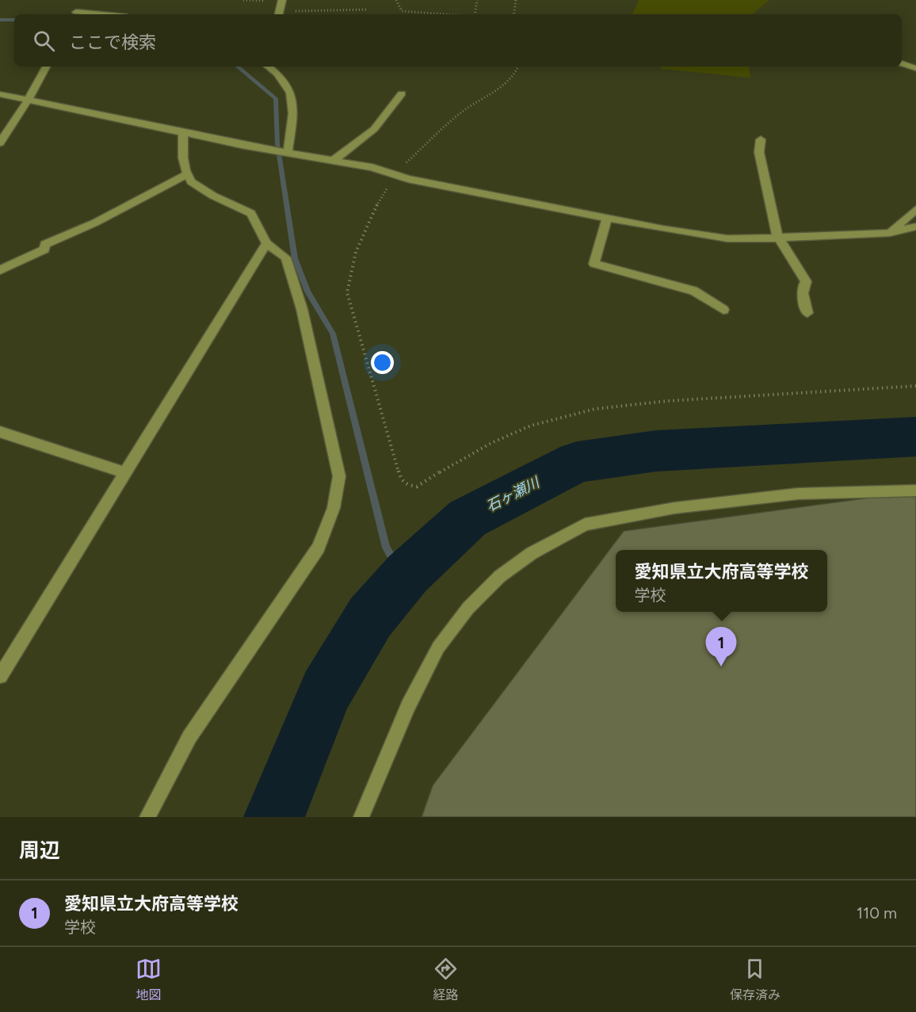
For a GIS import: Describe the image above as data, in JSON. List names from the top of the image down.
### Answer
{
  "water": ["石ヶ瀬川"],
  "page": {
    "search": "ここで検索",
    "popup": ["愛知県立大府高等学校", "学校"],
    "pins": "1",
    "heading": "周辺",
    "list": [
      {
        "mark": "1",
        "name": "愛知県立大府高等学校",
        "note": "学校",
        "value": "110 m"
      }
    ],
    "nav": ["地図", "経路", "保存済み"]
  }
}
